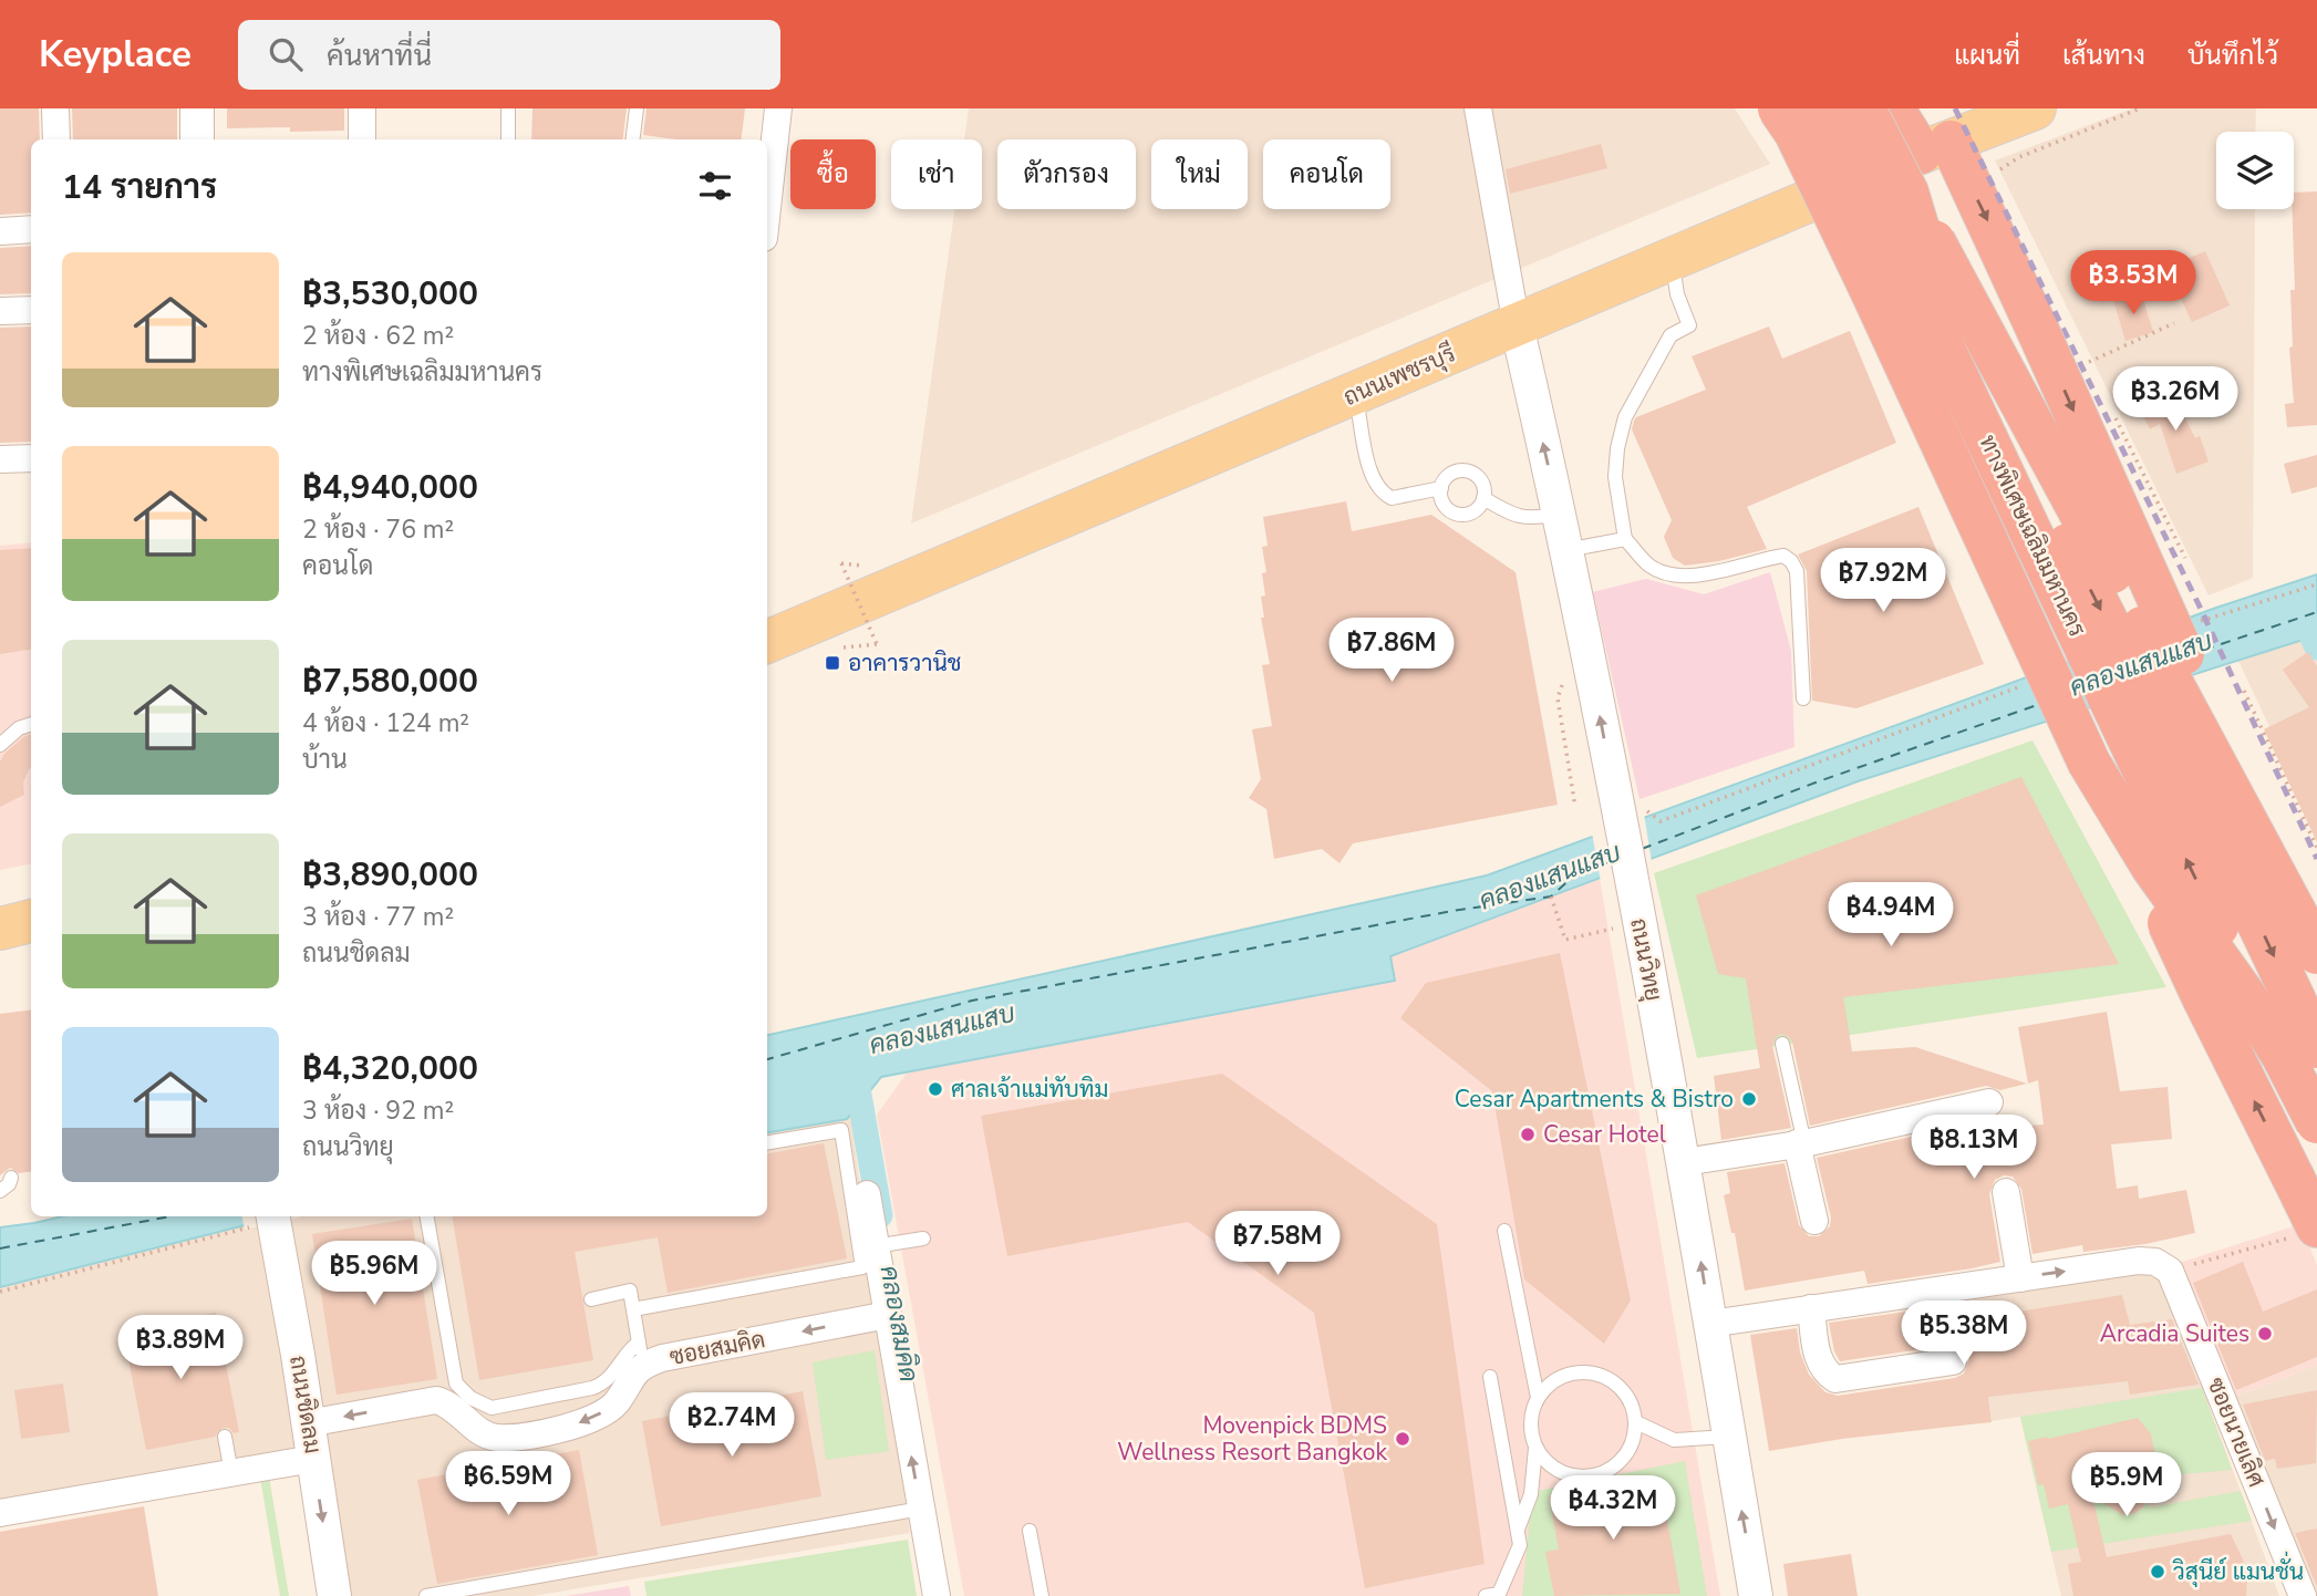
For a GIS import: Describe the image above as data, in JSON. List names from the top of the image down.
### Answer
{
  "streets": {
    "highway": ["ทางพิเศษเฉลิมมหานคร"],
    "main road": ["ถนนเพชรบุรี"],
    "street": [
      "ถนนวิทยุ",
      "ซอยสมคิด",
      "ถนนชิดลม",
      "ซอยนายเลิศ"
    ]
  },
  "crossings": [
    ["ถนนเพชรบุรี", "ทางพิเศษเฉลิมมหานคร"],
    ["ถนนเพชรบุรี", "ถนนวิทยุ"],
    ["ซอยสมคิด", "ถนนชิดลม"]
  ],
  "one_way": [
    "ถนนวิทยุ",
    "ซอยสมคิด",
    "ถนนชิดลม",
    "ซอยนายเลิศ"
  ],
  "water": ["คลองแสนแสบ", "คลองสมคิด"],
  "places": {
    "transit": ["อาคารวานิช"],
    "other": [
      "ศาลเจ้าแม่ทับทิม",
      "Cesar Apartments & Bistro",
      "Cesar Hotel",
      "Arcadia Suites",
      "Movenpick BDMS Wellness Resort Bangkok",
      "วิสุนีย์ แมนชั่น"
    ]
  },
  "page": {
    "header": "Keyplace",
    "search": "ค้นหาที่นี่",
    "nav": ["แผนที่", "เส้นทาง", "บันทึกไว้"],
    "chip": [
      "ซื้อ",
      "เช่า",
      "ตัวกรอง",
      "ใหม่",
      "คอนโด"
    ],
    "heading": "14 รายการ",
    "list": [
      {
        "name": "฿3,530,000",
        "note": "2 ห้อง · 62 m² · ทางพิเศษเฉลิมมหานคร"
      },
      {
        "name": "฿4,940,000",
        "note": "2 ห้อง · 76 m² · คอนโด"
      },
      {
        "name": "฿7,580,000",
        "note": "4 ห้อง · 124 m² · บ้าน"
      },
      {
        "name": "฿3,890,000",
        "note": "3 ห้อง · 77 m² · ถนนชิดลม"
      },
      {
        "name": "฿4,320,000",
        "note": "3 ห้อง · 92 m² · ถนนวิทยุ"
      }
    ],
    "price": [
      "฿3.53M",
      "฿3.26M",
      "฿7.92M",
      "฿7.86M",
      "฿4.94M",
      "฿8.13M",
      "฿7.58M",
      "฿5.96M",
      "฿5.38M",
      "฿3.89M",
      "฿2.74M",
      "฿6.59M",
      "฿5.9M",
      "฿4.32M"
    ]
  }
}
